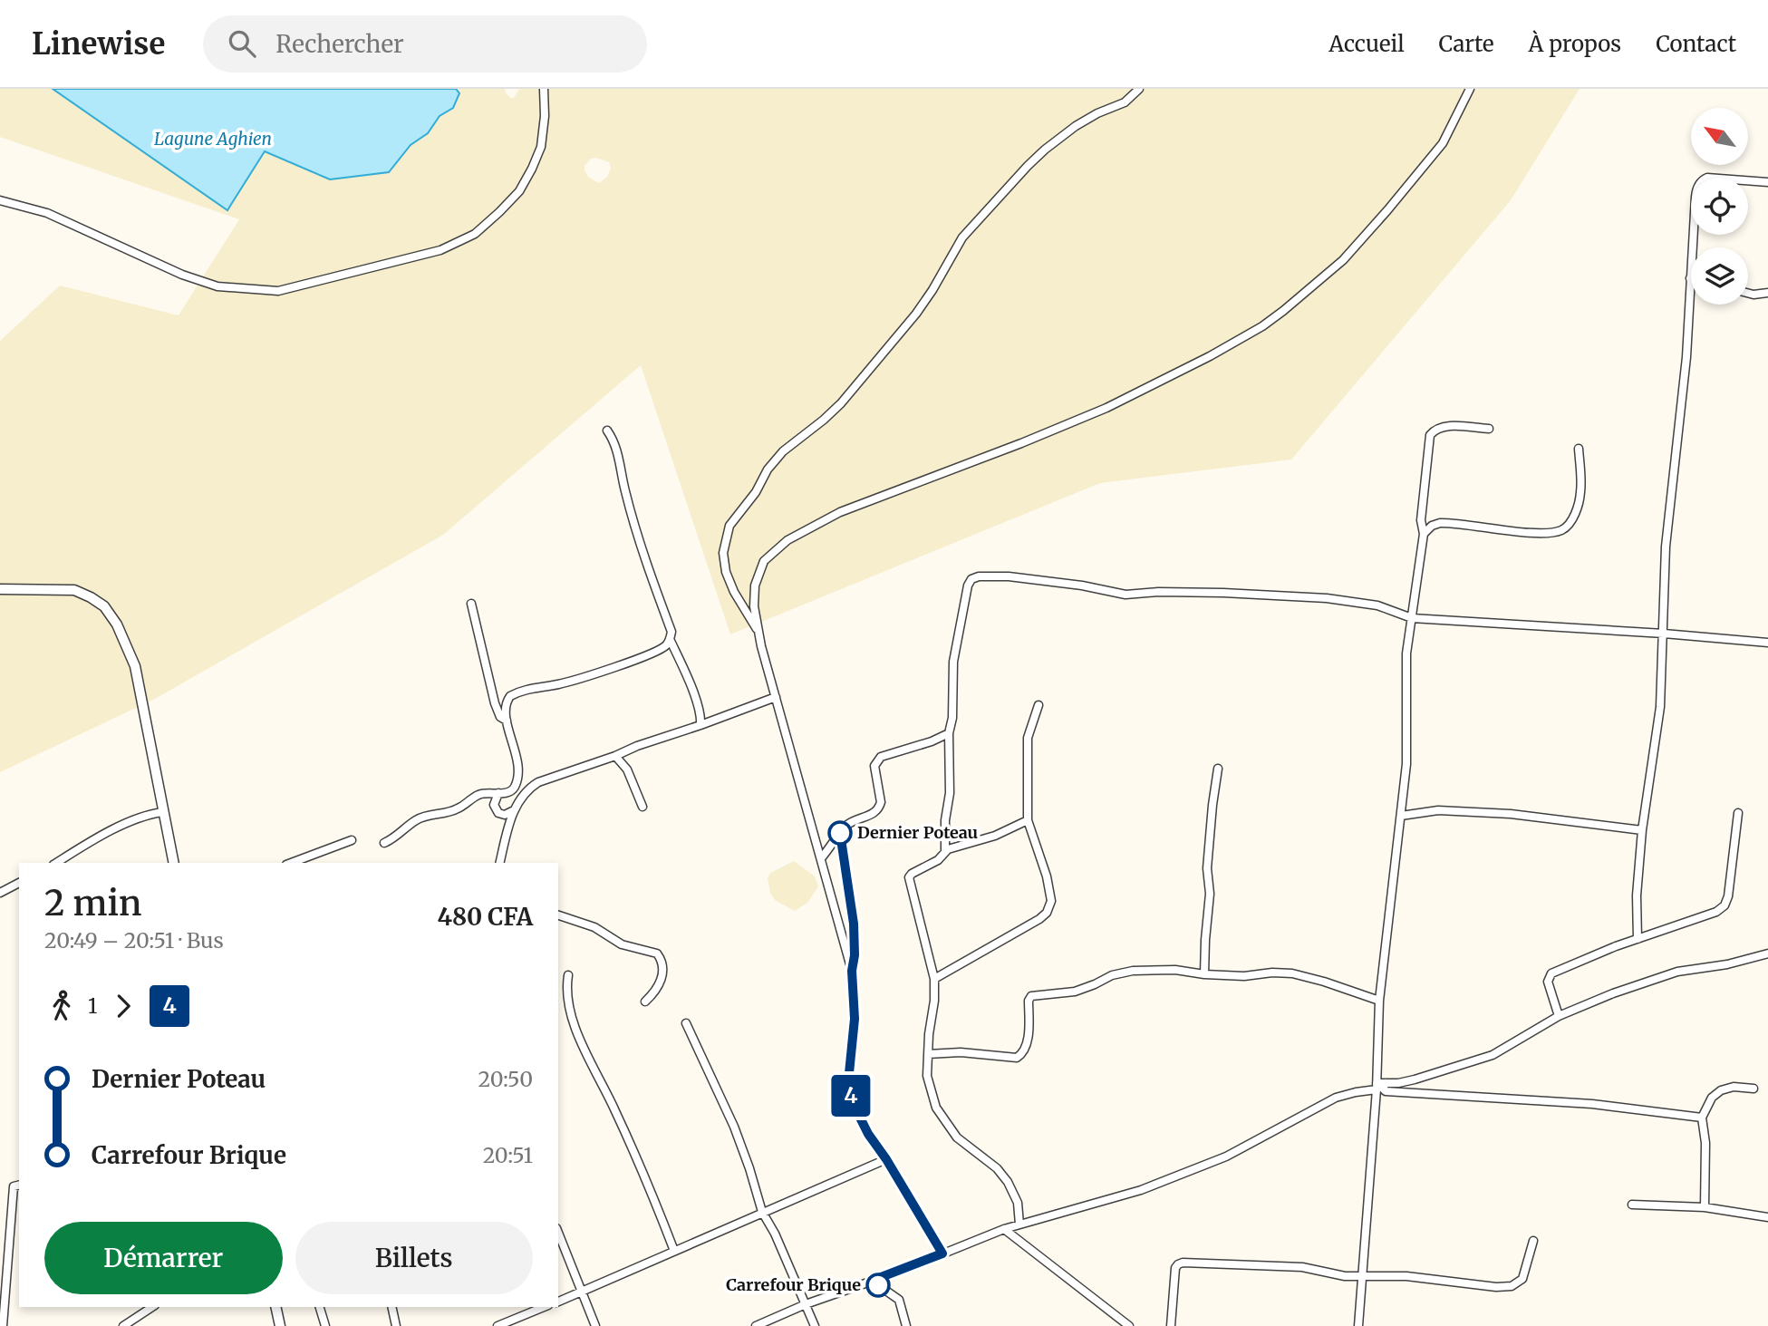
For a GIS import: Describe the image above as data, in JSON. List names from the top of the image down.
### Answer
{
  "water": ["Lagune Aghien"],
  "places": ["Dernier Poteau", "Carrefour Brique"],
  "lines": ["bus line 4"],
  "north": "top left",
  "page": {
    "header": "Linewise",
    "search": "Rechercher",
    "nav": [
      "Accueil",
      "Carte",
      "À propos",
      "Contact"
    ],
    "on_map": "4",
    "heading": ["2 min", "20:49 – 20:51 · Bus", "480 CFA"],
    "legs": ["1", "4"],
    "list": [
      {
        "name": "Dernier Poteau",
        "value": "20:50"
      },
      {
        "name": "Carrefour Brique",
        "value": "20:51"
      }
    ],
    "buttons": ["Démarrer", "Billets"]
  }
}
